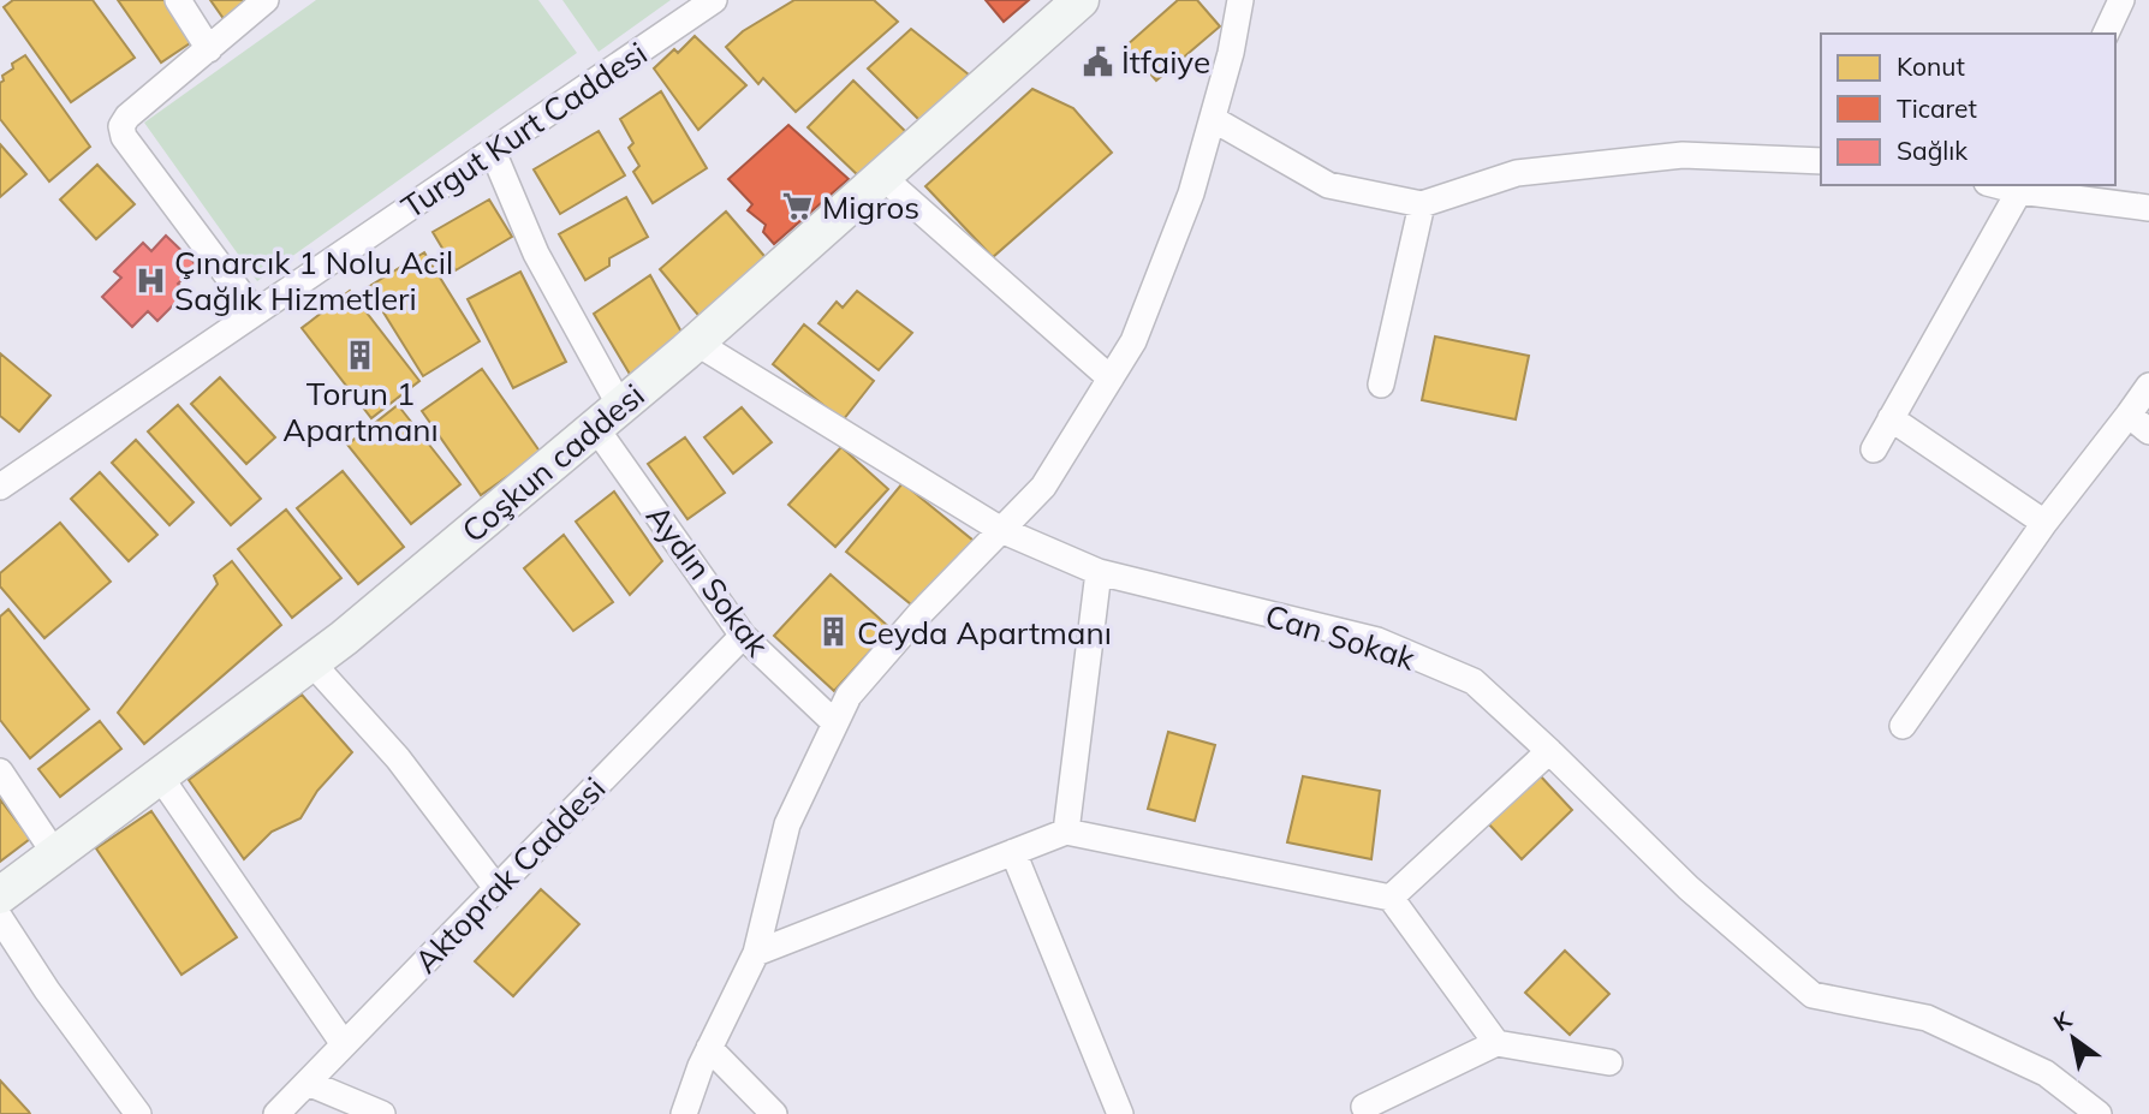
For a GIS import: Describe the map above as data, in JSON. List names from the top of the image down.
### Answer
{
  "streets": {
    "street": [
      "Turgut Kurt Caddesi",
      "Coşkun caddesi",
      "Aydın Sokak",
      "Can Sokak",
      "Aktoprak Caddesi"
    ]
  },
  "crossings": [
    ["Turgut Kurt Caddesi", "Aydın Sokak"],
    ["Coşkun caddesi", "Aydın Sokak"],
    ["Coşkun caddesi", "Can Sokak"],
    ["Aydın Sokak", "Aktoprak Caddesi"]
  ],
  "places": {
    "public building": ["İtfaiye"],
    "supermarket": ["Migros"],
    "hospital": ["Çınarcık 1 Nolu Acil Sağlık Hizmetleri"],
    "building": ["Torun 1 Apartmanı", "Ceyda Apartmanı"]
  },
  "legend": ["Konut", "Ticaret", "Sağlık"],
  "north": "top left"
}
